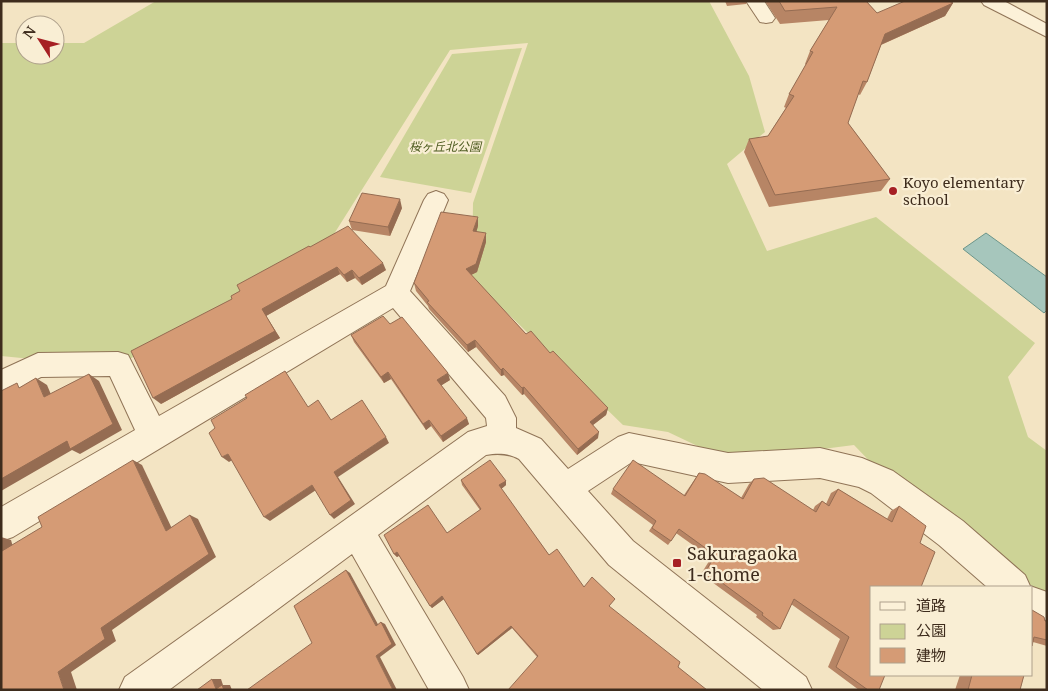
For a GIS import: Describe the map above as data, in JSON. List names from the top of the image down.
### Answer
{
  "parks": ["桜ヶ丘北公園"],
  "places": {
    "other": ["Koyo elementary school"],
    "transit": ["Sakuragaoka 1-chome"]
  },
  "legend": ["道路", "公園", "建物"],
  "north": "top left"
}
